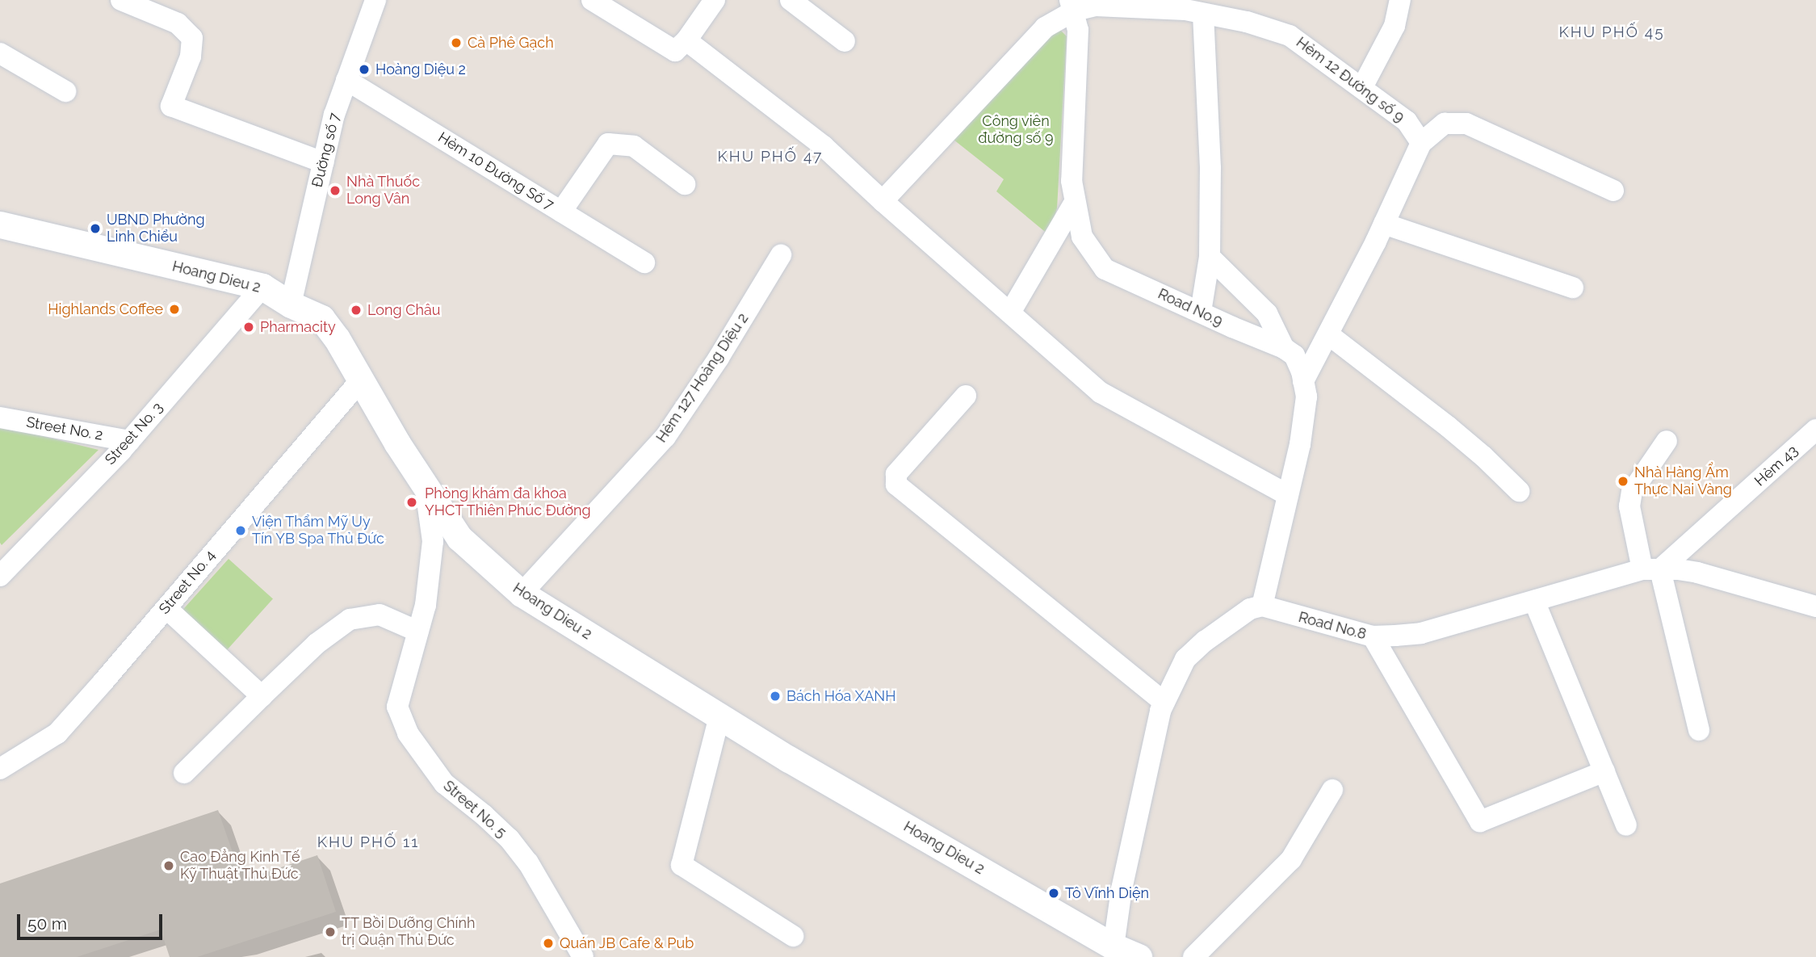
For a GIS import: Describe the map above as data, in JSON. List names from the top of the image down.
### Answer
{
  "streets": {
    "street": [
      "Hẻm 12 Đường số 9",
      "Đường số 7",
      "Hẻm 10 Đường Số 7",
      "Hoang Dieu 2",
      "Road No.9",
      "Hẻm 127 Hoàng Diệu 2",
      "Street No. 2",
      "Street No. 3",
      "Hẻm 43",
      "Street No. 4",
      "Road No.8",
      "Street No. 5"
    ]
  },
  "crossings": [
    ["Hẻm 12 Đường số 9", "Road No.9"],
    ["Đường số 7", "Hẻm 10 Đường Số 7"],
    ["Đường số 7", "Hoang Dieu 2"],
    ["Hoang Dieu 2", "Hẻm 127 Hoàng Diệu 2"],
    ["Hoang Dieu 2", "Street No. 3"],
    ["Hoang Dieu 2", "Street No. 4"],
    ["Hoang Dieu 2", "Street No. 5"],
    ["Street No. 2", "Street No. 3"],
    ["Hẻm 43", "Road No.8"]
  ],
  "districts": ["KHU PHỐ 45", "KHU PHỐ 47", "KHU PHỐ 11"],
  "parks": ["Công viên đường số 9"],
  "places": [
    "Cà Phê Gạch",
    "Hoàng Diệu 2",
    "Nhà Thuốc Long Vân",
    "UBND Phường Linh Chiểu",
    "Highlands Coffee",
    "Long Châu",
    "Pharmacity",
    "Nhà Hàng Ẩm Thực Nai Vàng",
    "Phòng khám đa khoa YHCT Thiên Phúc Đường",
    "Viện Thẩm Mỹ Uy Tín YB Spa Thủ Đức",
    "Bách Hóa XANH",
    "Cao Đẳng Kinh Tế Kỹ Thuật Thủ Đức",
    "Tô Vĩnh Diện",
    "TT Bồi Dưỡng Chính trị Quận Thủ Đức",
    "Quán JB Cafe & Pub"
  ],
  "scale_bar": "50 m"
}
